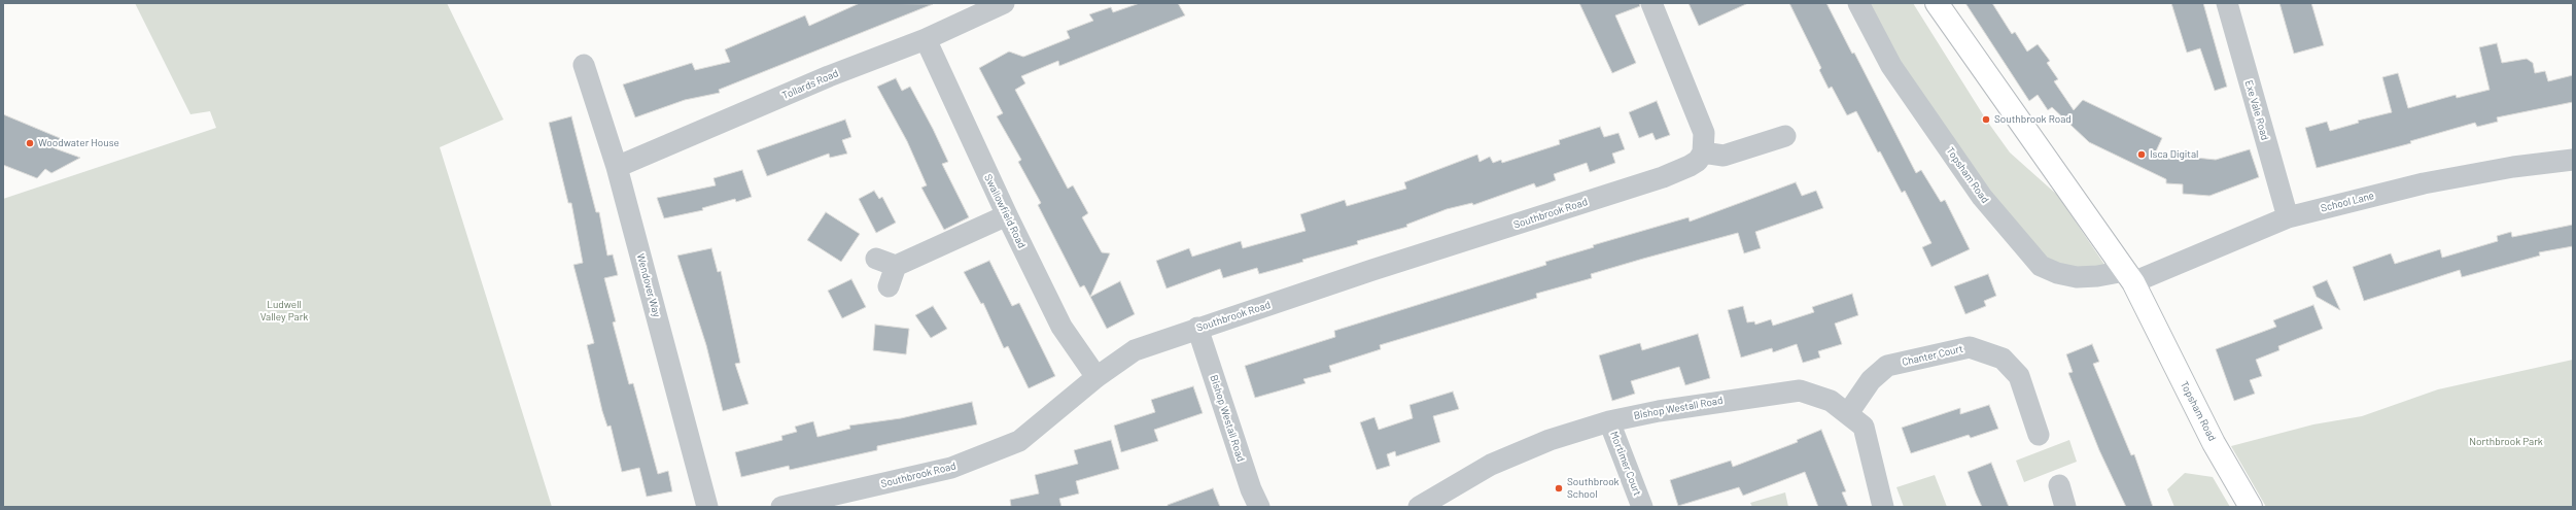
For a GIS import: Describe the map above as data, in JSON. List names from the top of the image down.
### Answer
{
  "streets": {
    "main road": ["Topsham Road"],
    "street": [
      "Tollards Road",
      "Exe Vale Road",
      "School Lane",
      "Swallowfield Road",
      "Southbrook Road",
      "Wendover Way",
      "Chanter Court",
      "Bishop Westall Road",
      "Mortimer Court"
    ]
  },
  "crossings": [
    ["Tollards Road", "Swallowfield Road"],
    ["Tollards Road", "Wendover Way"],
    ["Exe Vale Road", "School Lane"],
    ["Topsham Road", "School Lane"],
    ["Swallowfield Road", "Southbrook Road"],
    ["Southbrook Road", "Bishop Westall Road"],
    ["Chanter Court", "Bishop Westall Road"],
    ["Bishop Westall Road", "Mortimer Court"]
  ],
  "parks": ["Ludwell Valley Park", "Northbrook Park"],
  "places": [
    "Southbrook Road",
    "Woodwater House",
    "Isca Digital",
    "Southbrook School"
  ]
}
